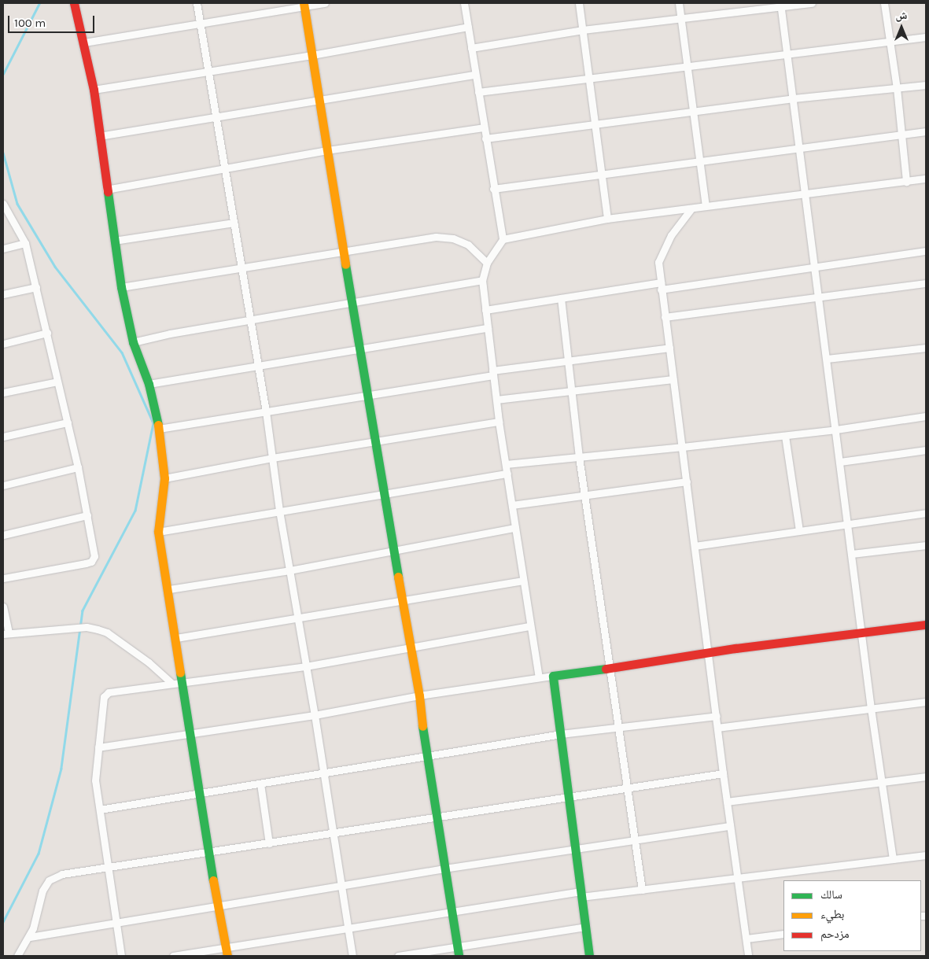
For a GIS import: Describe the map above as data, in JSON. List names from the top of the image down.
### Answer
{
  "legend": ["سالك", "بطيء", "مزدحم"],
  "scale_bar": "100 m",
  "north": "top"
}
